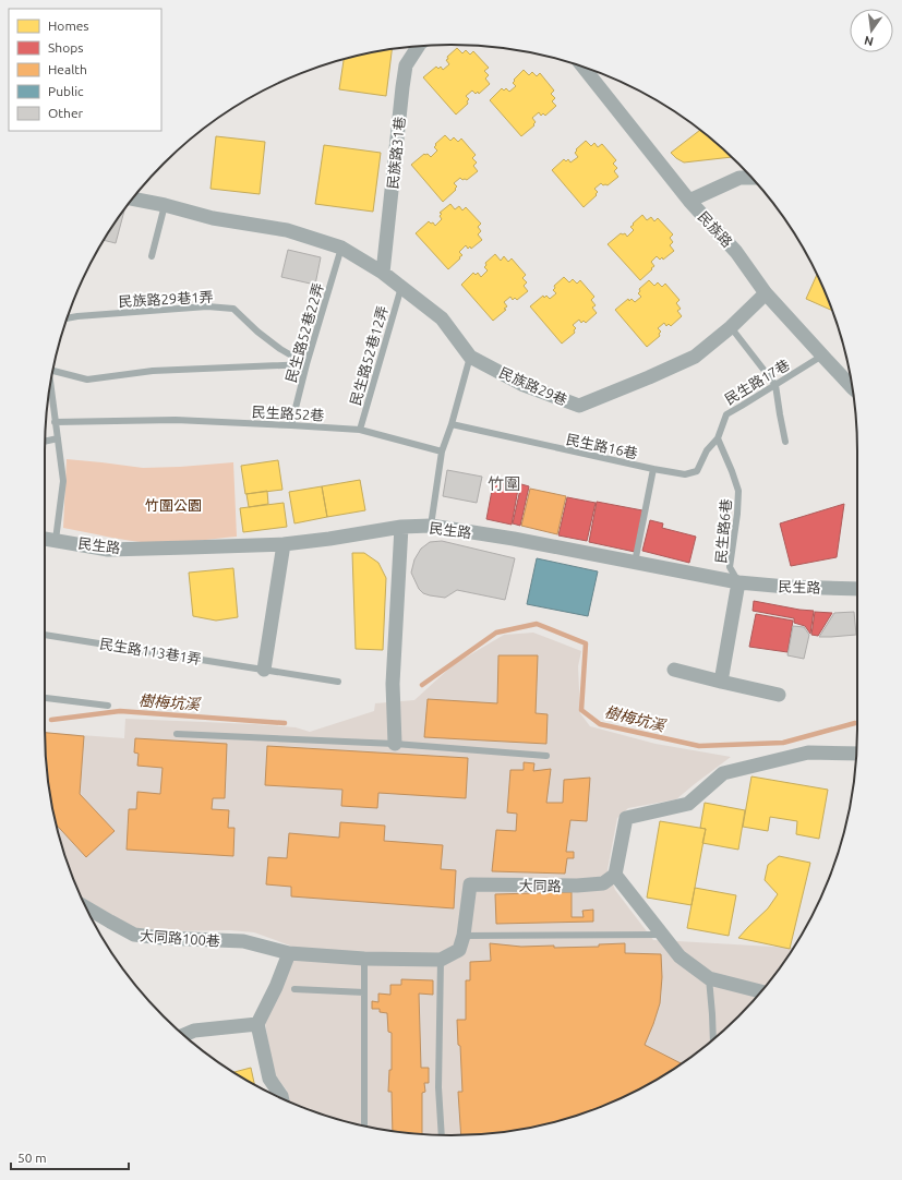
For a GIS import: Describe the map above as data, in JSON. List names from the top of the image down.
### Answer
{
  "streets": {
    "street": [
      "民族路31巷",
      "民族路",
      "民族路29巷",
      "民生路",
      "大同路",
      "大同路100巷"
    ],
    "lane": [
      "民族路29巷1弄",
      "民生路52巷22弄",
      "民生路52巷12弄",
      "民生路17巷",
      "民生路52巷",
      "民生路16巷",
      "民生路6巷",
      "民生路113巷1弄"
    ]
  },
  "crossings": [
    ["民族路31巷", "民族路29巷"],
    ["民族路", "民生路17巷"],
    ["民族路", "民族路29巷"],
    ["民族路29巷1弄", "民生路52巷22弄"],
    ["民生路52巷22弄", "民族路29巷"],
    ["民生路52巷22弄", "民生路52巷"],
    ["民生路52巷12弄", "民族路29巷"],
    ["民生路52巷12弄", "民生路52巷"],
    ["民生路17巷", "民生路6巷"],
    ["民生路16巷", "民生路"],
    ["民生路", "民生路6巷"]
  ],
  "districts": ["竹圍"],
  "water": ["樹梅坑溪"],
  "parks": ["竹圍公園"],
  "legend": [
    "Homes",
    "Shops",
    "Health",
    "Public",
    "Other"
  ],
  "scale_bar": "50 m",
  "north": "bottom"
}
